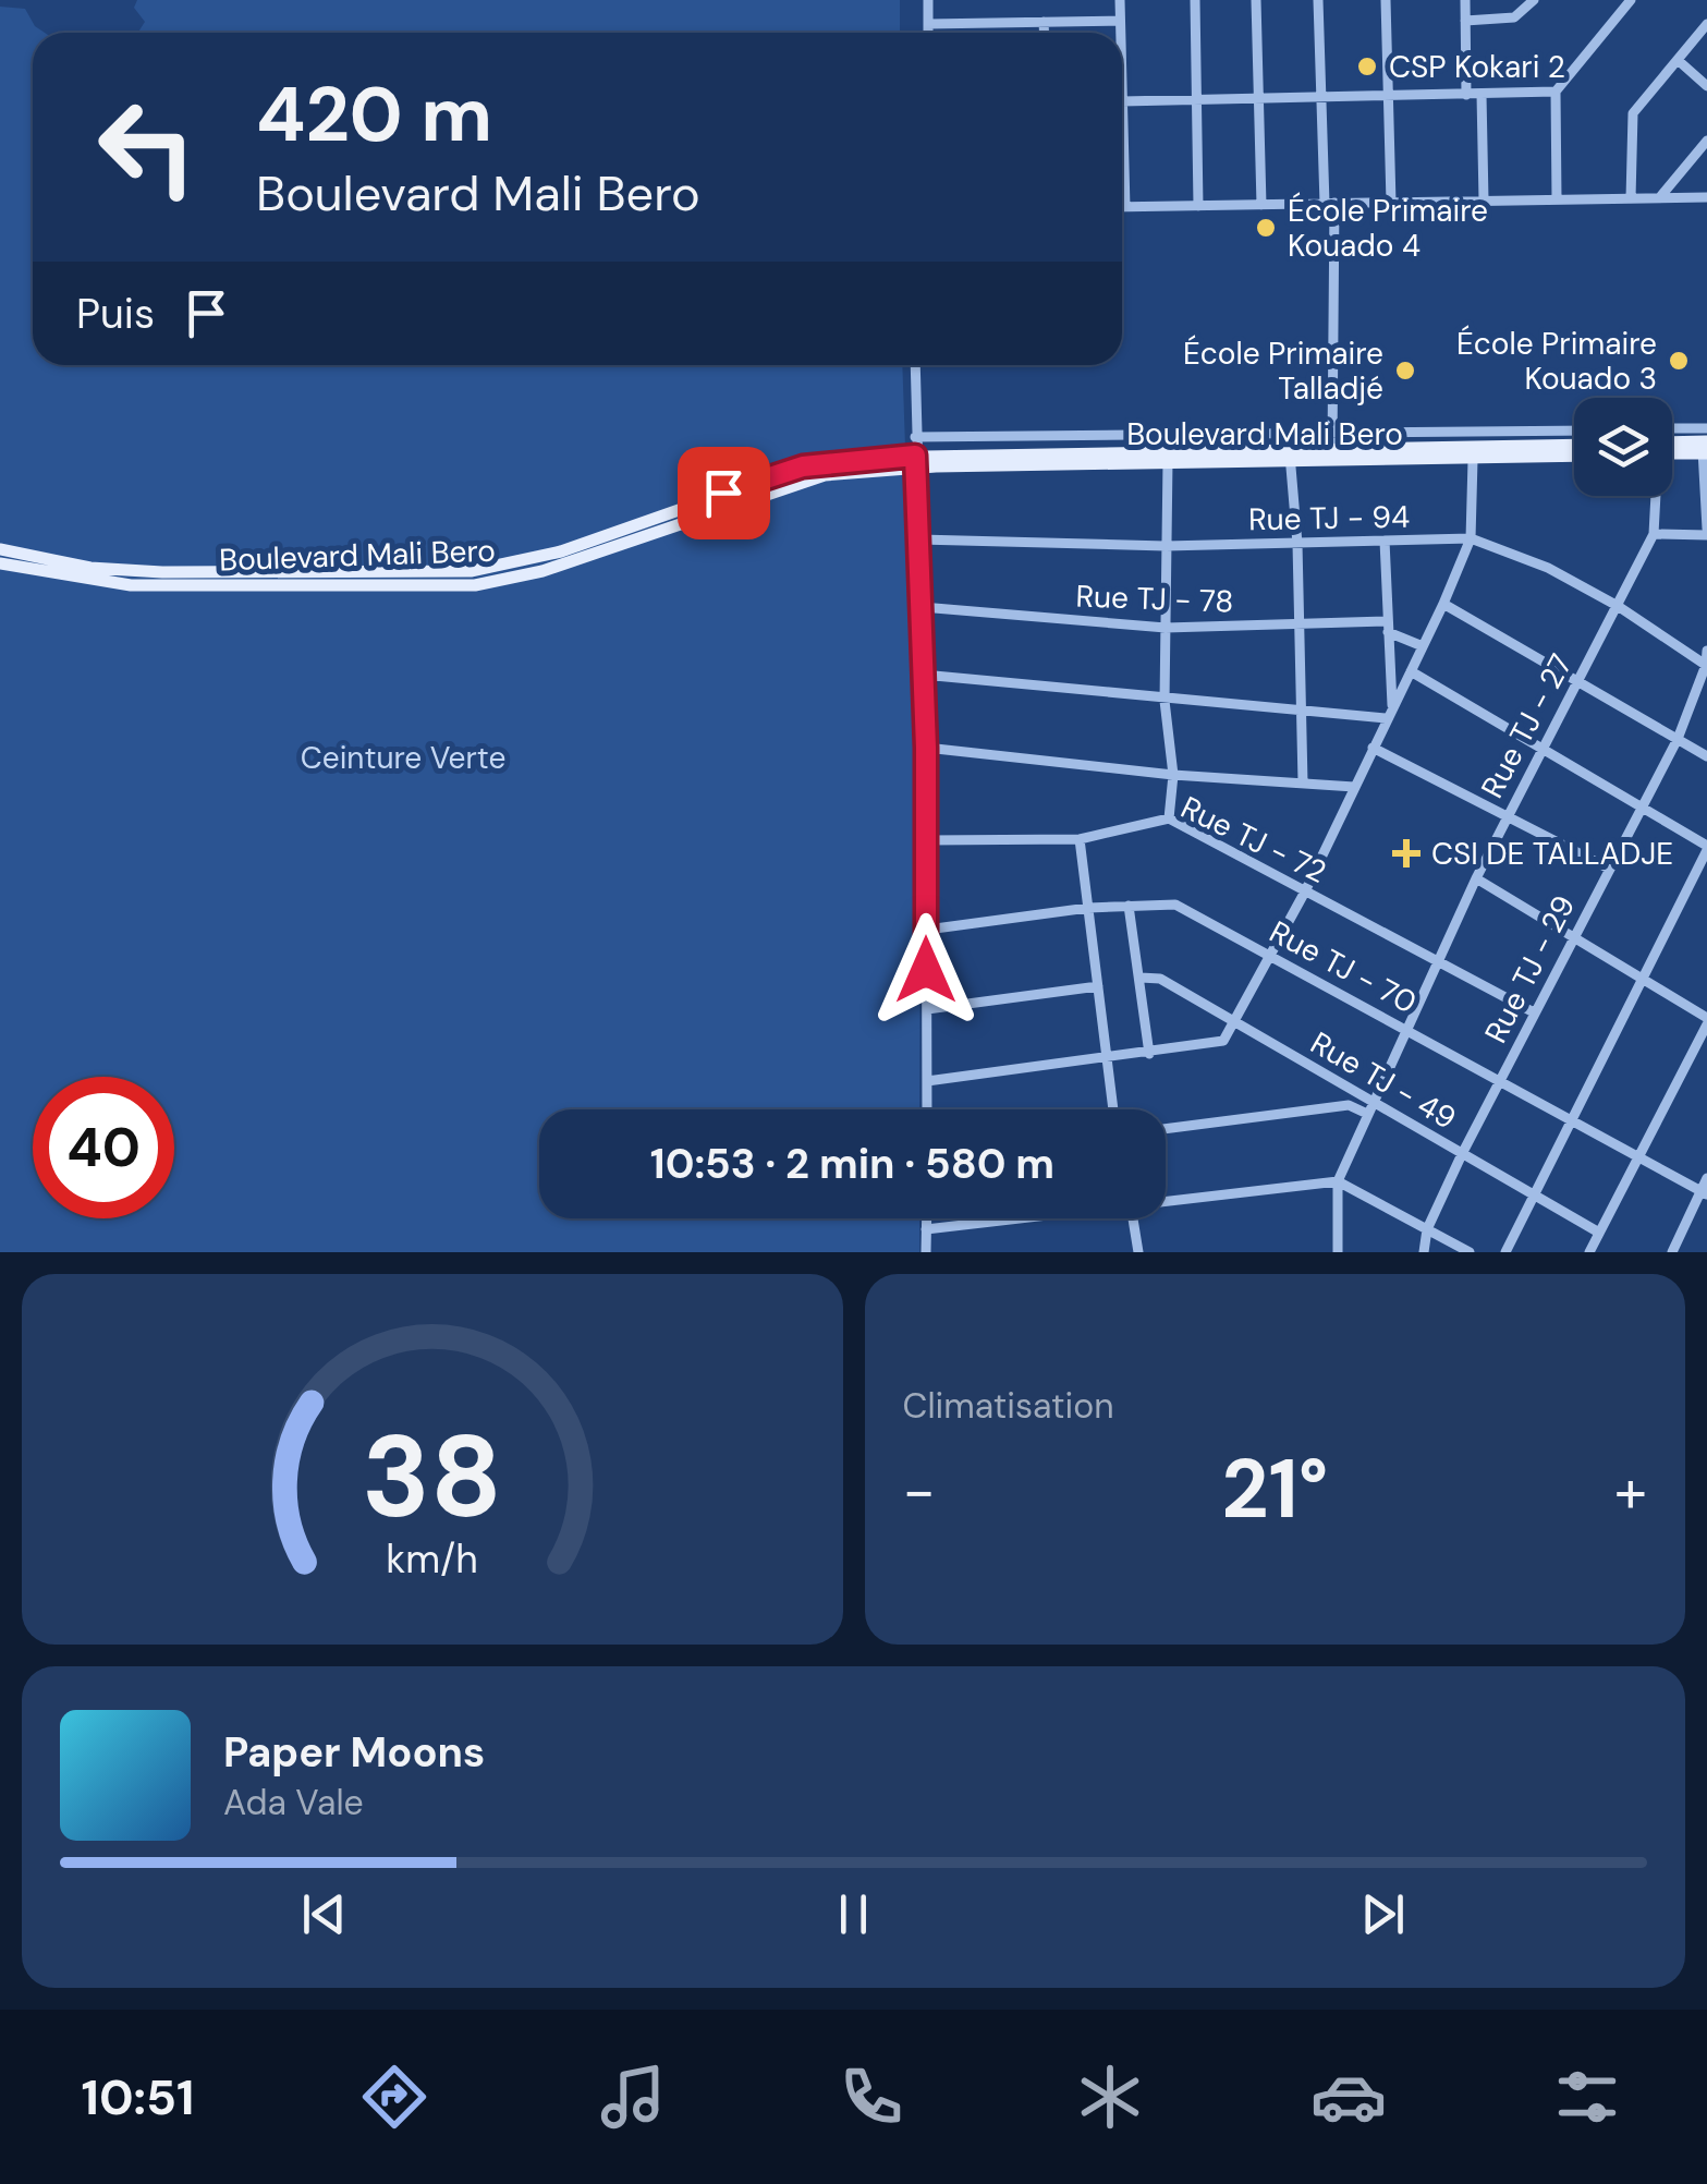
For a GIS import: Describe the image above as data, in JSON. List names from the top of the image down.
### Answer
{
  "streets": {
    "main road": ["Boulevard Mali Bero"],
    "street": [
      "Rue TJ - 94",
      "Rue TJ - 78",
      "Rue TJ - 27",
      "Rue TJ - 72",
      "Rue TJ - 70",
      "Rue TJ - 29",
      "Rue TJ - 49"
    ]
  },
  "crossings": [
    ["Rue TJ - 94", "Rue TJ - 27"],
    ["Rue TJ - 94", "Rue TJ - 29"],
    ["Rue TJ - 27", "Rue TJ - 72"],
    ["Rue TJ - 27", "Rue TJ - 70"],
    ["Rue TJ - 27", "Rue TJ - 49"],
    ["Rue TJ - 72", "Rue TJ - 29"],
    ["Rue TJ - 70", "Rue TJ - 29"],
    ["Rue TJ - 29", "Rue TJ - 49"]
  ],
  "parks": ["Ceinture Verte"],
  "places": {
    "other": [
      "CSP Kokari 2",
      "École Primaire Kouado 4",
      "École Primaire Kouado 3",
      "École Primaire Talladjé"
    ],
    "health": ["CSI DE TALLADJE"]
  },
  "page": {
    "turn": ["420 m", "Boulevard Mali Bero"],
    "then": "Puis",
    "limit": "40",
    "trip": "10:53 · 2 min · 580 m",
    "tile": "Climatisation",
    "heat": ["−", "21°", "+"],
    "song": ["Paper Moons", "Ada Vale"],
    "tabs": "10:51",
    "gauge": ["38", "km/h"]
  }
}
